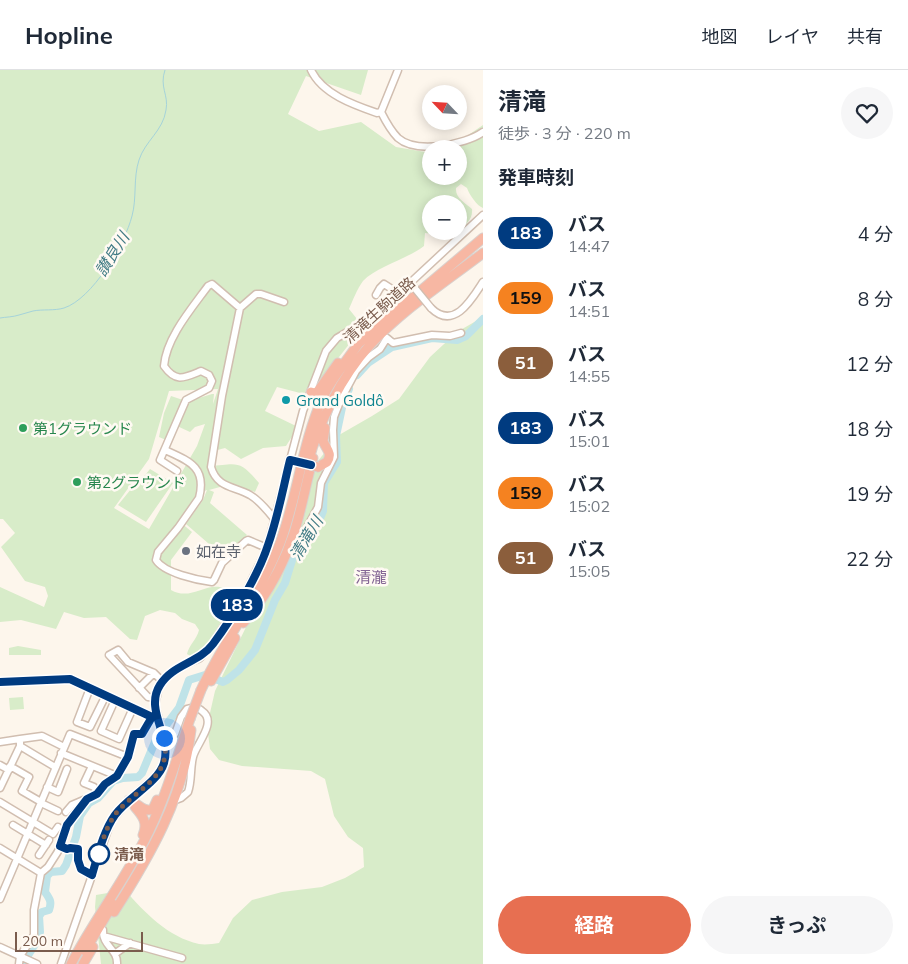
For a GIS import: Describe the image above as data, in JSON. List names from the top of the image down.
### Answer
{
  "streets": {
    "highway": ["清滝生駒道路"]
  },
  "districts": ["清瀧"],
  "water": ["讃良川", "清滝川"],
  "places": [
    "Grand Goldô",
    "第1グラウンド",
    "第2グラウンド",
    "如在寺",
    "清滝"
  ],
  "lines": ["bus line 183"],
  "scale_bar": "200 m",
  "north": "top left",
  "page": {
    "header": "Hopline",
    "nav": ["地図", "レイヤ", "共有"],
    "on_map": "183",
    "heading": [
      ["清滝", "徒歩 · 3 分 · 220 m"],
      "発車時刻"
    ],
    "map_buttons": ["+", "−"],
    "list": [
      {
        "mark": "183",
        "name": "バス",
        "note": "14:47",
        "value": "4 分"
      },
      {
        "mark": "159",
        "name": "バス",
        "note": "14:51",
        "value": "8 分"
      },
      {
        "mark": "51",
        "name": "バス",
        "note": "14:55",
        "value": "12 分"
      },
      {
        "mark": "183",
        "name": "バス",
        "note": "15:01",
        "value": "18 分"
      },
      {
        "mark": "159",
        "name": "バス",
        "note": "15:02",
        "value": "19 分"
      },
      {
        "mark": "51",
        "name": "バス",
        "note": "15:05",
        "value": "22 分"
      }
    ],
    "buttons": ["経路", "きっぷ"],
    "scale": "200 m"
  }
}
